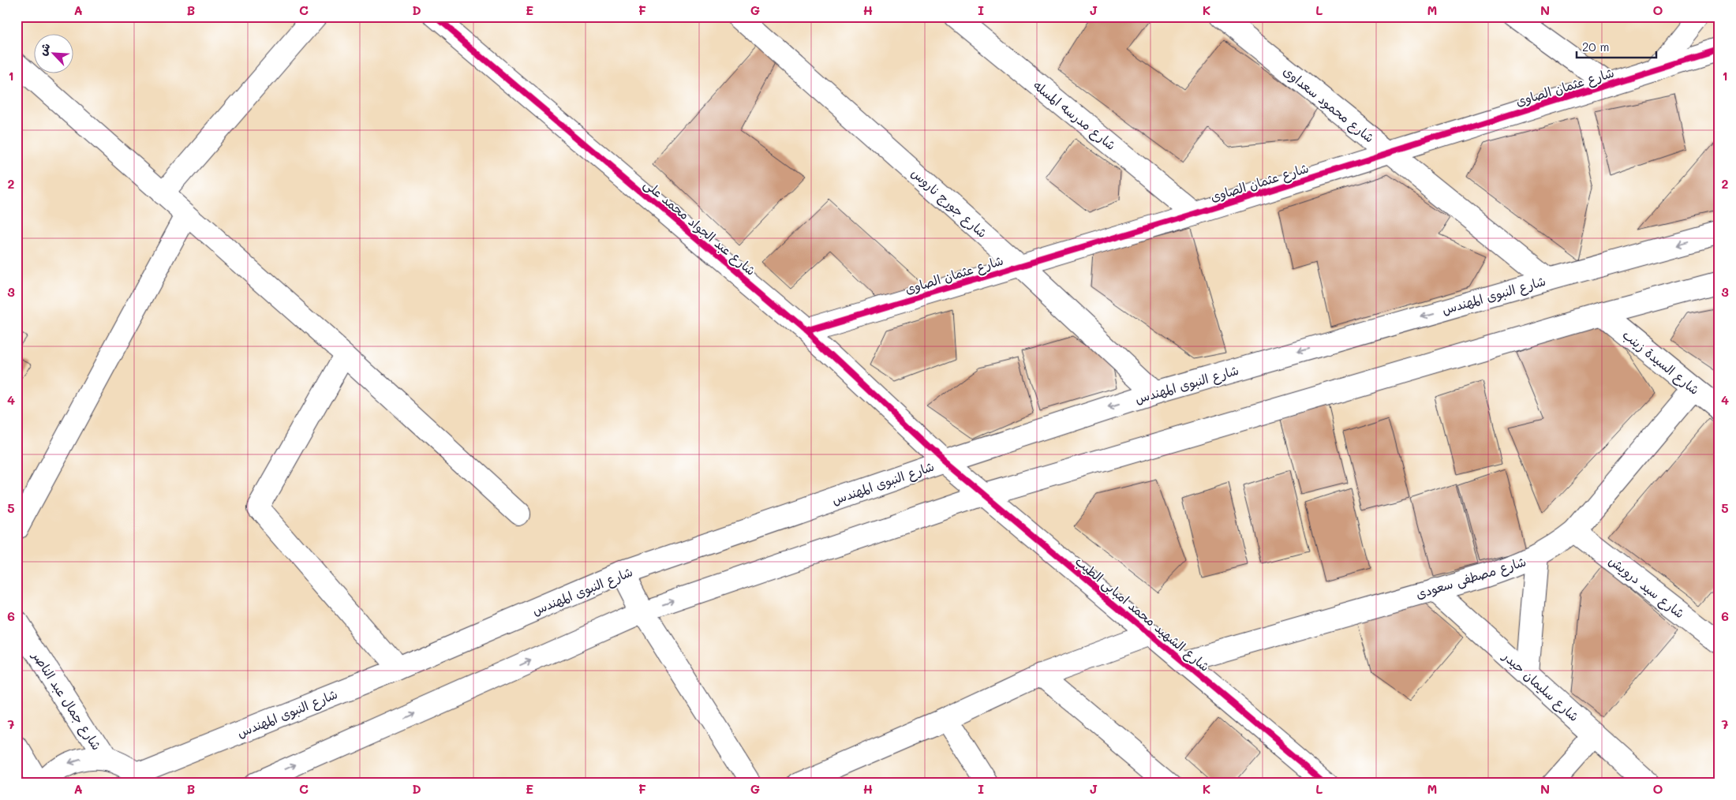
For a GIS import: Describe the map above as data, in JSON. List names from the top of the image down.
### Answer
{
  "streets": {
    "street": [
      "شارع عثمان الصاوى",
      "شارع محمود سعداوى",
      "شارع مدرسه المسله",
      "شارع جورج ناروس",
      "شارع عبد الجواد محمد على",
      "شارع النبوى المهندس",
      "شارع السيدة زينب",
      "شارع مصطفى سعودى",
      "شارع سيد درويش",
      "شارع الشهيد محمد امبابى الطيب",
      "شارع سليمان حيدر",
      "شارع جمال عبد الناصر"
    ]
  },
  "crossings": [
    ["شارع عثمان الصاوى", "شارع محمود سعداوى"],
    ["شارع عثمان الصاوى", "شارع مدرسه المسله"],
    ["شارع عثمان الصاوى", "شارع جورج ناروس"],
    ["شارع عثمان الصاوى", "شارع عبد الجواد محمد على"],
    ["شارع محمود سعداوى", "شارع النبوى المهندس"],
    ["شارع جورج ناروس", "شارع النبوى المهندس"],
    ["شارع عبد الجواد محمد على", "شارع النبوى المهندس"],
    ["شارع عبد الجواد محمد على", "شارع الشهيد محمد امبابى الطيب"],
    ["شارع النبوى المهندس", "شارع الشهيد محمد امبابى الطيب"],
    ["شارع السيدة زينب", "شارع مصطفى سعودى"],
    ["شارع مصطفى سعودى", "شارع سيد درويش"],
    ["شارع مصطفى سعودى", "شارع الشهيد محمد امبابى الطيب"],
    ["شارع مصطفى سعودى", "شارع سليمان حيدر"]
  ],
  "scale_bar": "20 m",
  "north": "top left",
  "grid": {
    "columns": [
      "A",
      "B",
      "C",
      "D",
      "E",
      "F",
      "G",
      "H",
      "I",
      "J",
      "K",
      "L",
      "M",
      "N",
      "O"
    ],
    "rows": [
      "1",
      "2",
      "3",
      "4",
      "5",
      "6",
      "7"
    ]
  }
}
